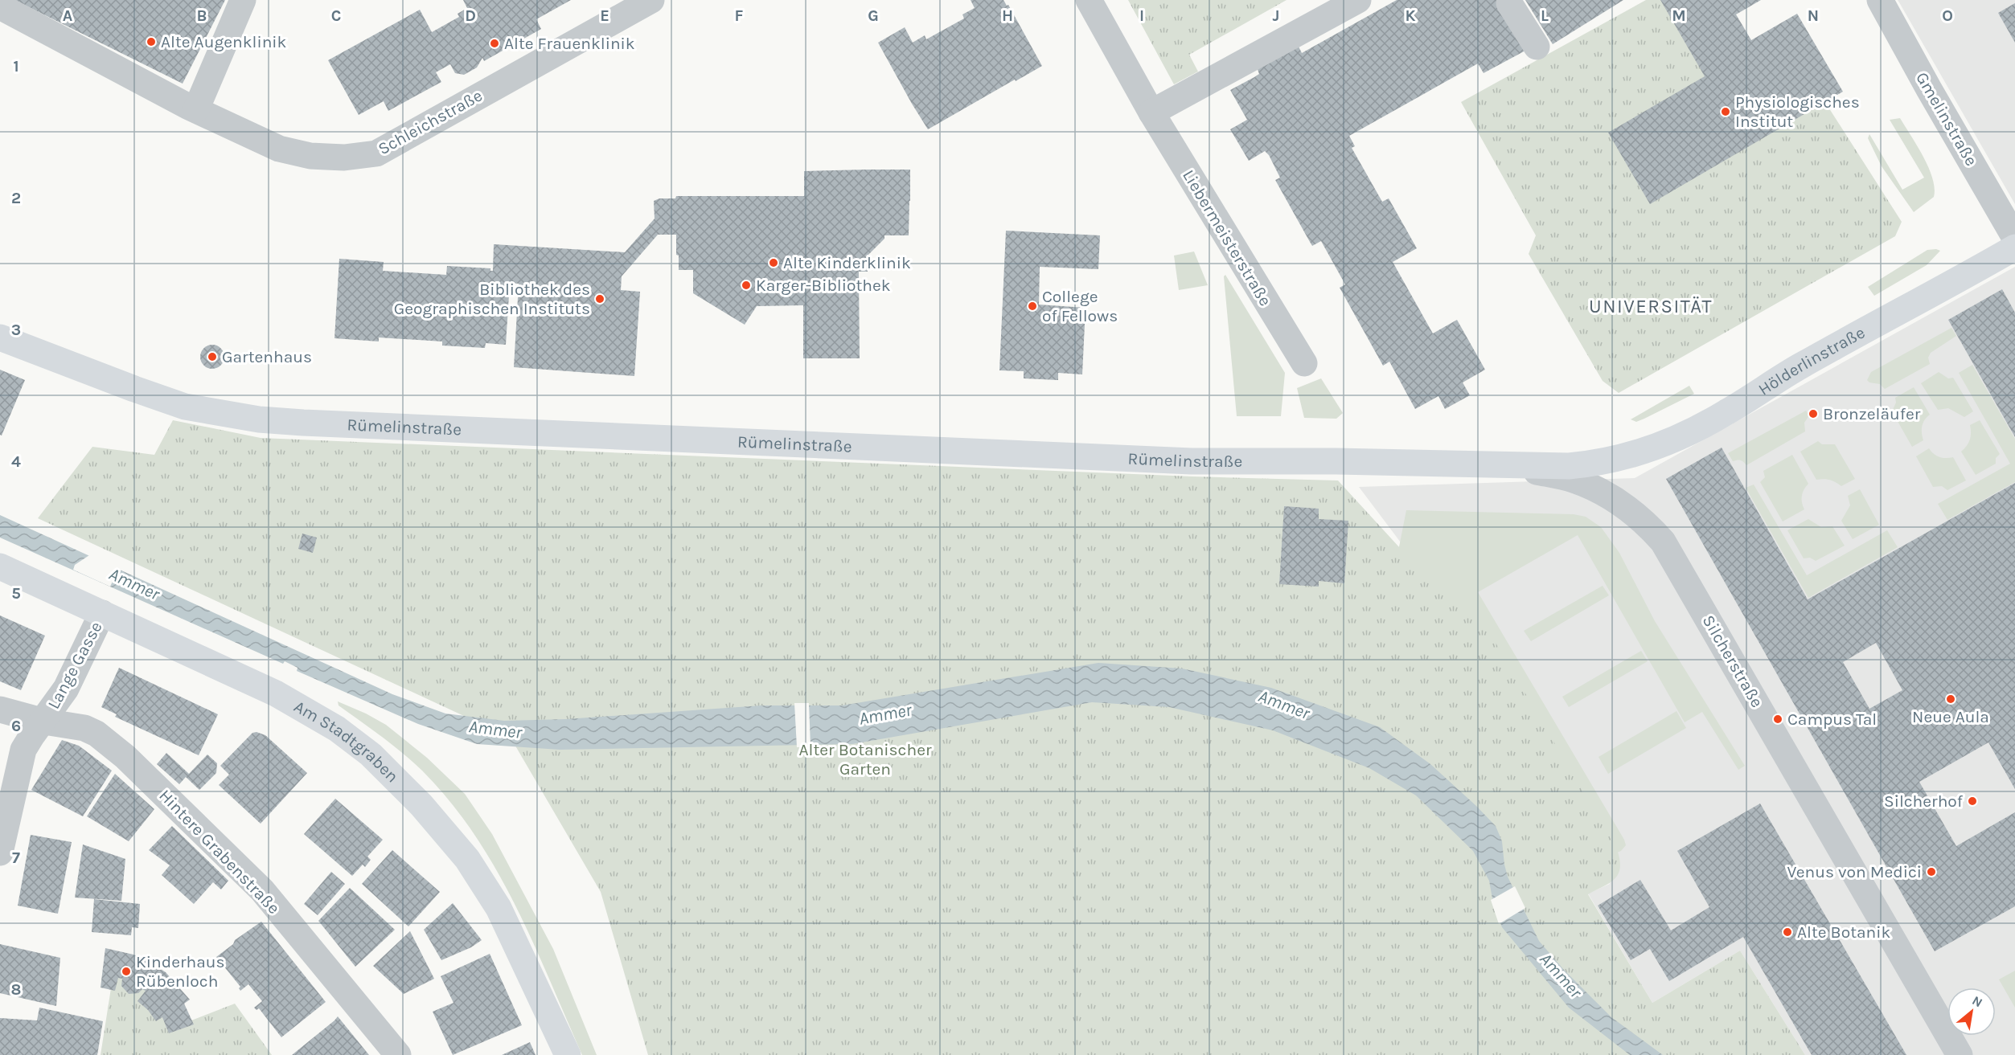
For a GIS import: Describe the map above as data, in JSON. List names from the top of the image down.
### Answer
{
  "streets": {
    "main road": ["Hölderlinstraße", "Rümelinstraße", "Am Stadtgraben"],
    "street": [
      "Gmelinstraße",
      "Schleichstraße",
      "Liebermeisterstraße",
      "Silcherstraße",
      "Lange Gasse",
      "Hintere Grabenstraße"
    ]
  },
  "crossings": [
    ["Hölderlinstraße", "Rümelinstraße"],
    ["Rümelinstraße", "Silcherstraße"],
    ["Lange Gasse", "Am Stadtgraben"],
    ["Lange Gasse", "Hintere Grabenstraße"]
  ],
  "districts": ["UNIVERSITÄT"],
  "water": ["Ammer"],
  "parks": ["Alter Botanischer Garten"],
  "places": [
    "Alte Augenklinik",
    "Alte Frauenklinik",
    "Physiologisches Institut",
    "Alte Kinderklinik",
    "Karger-Bibliothek",
    "Bibliothek des Geographischen Instituts",
    "College of Fellows",
    "Gartenhaus",
    "Bronzeläufer",
    "Neue Aula",
    "Campus Tal",
    "Silcherhof",
    "Venus von Medici",
    "Alte Botanik",
    "Kinderhaus Rübenloch"
  ],
  "north": "top right",
  "grid": {
    "columns": [
      "A",
      "B",
      "C",
      "D",
      "E",
      "F",
      "G",
      "H",
      "I",
      "J",
      "K",
      "L",
      "M",
      "N",
      "O"
    ],
    "rows": [
      "1",
      "2",
      "3",
      "4",
      "5",
      "6",
      "7",
      "8"
    ]
  }
}
